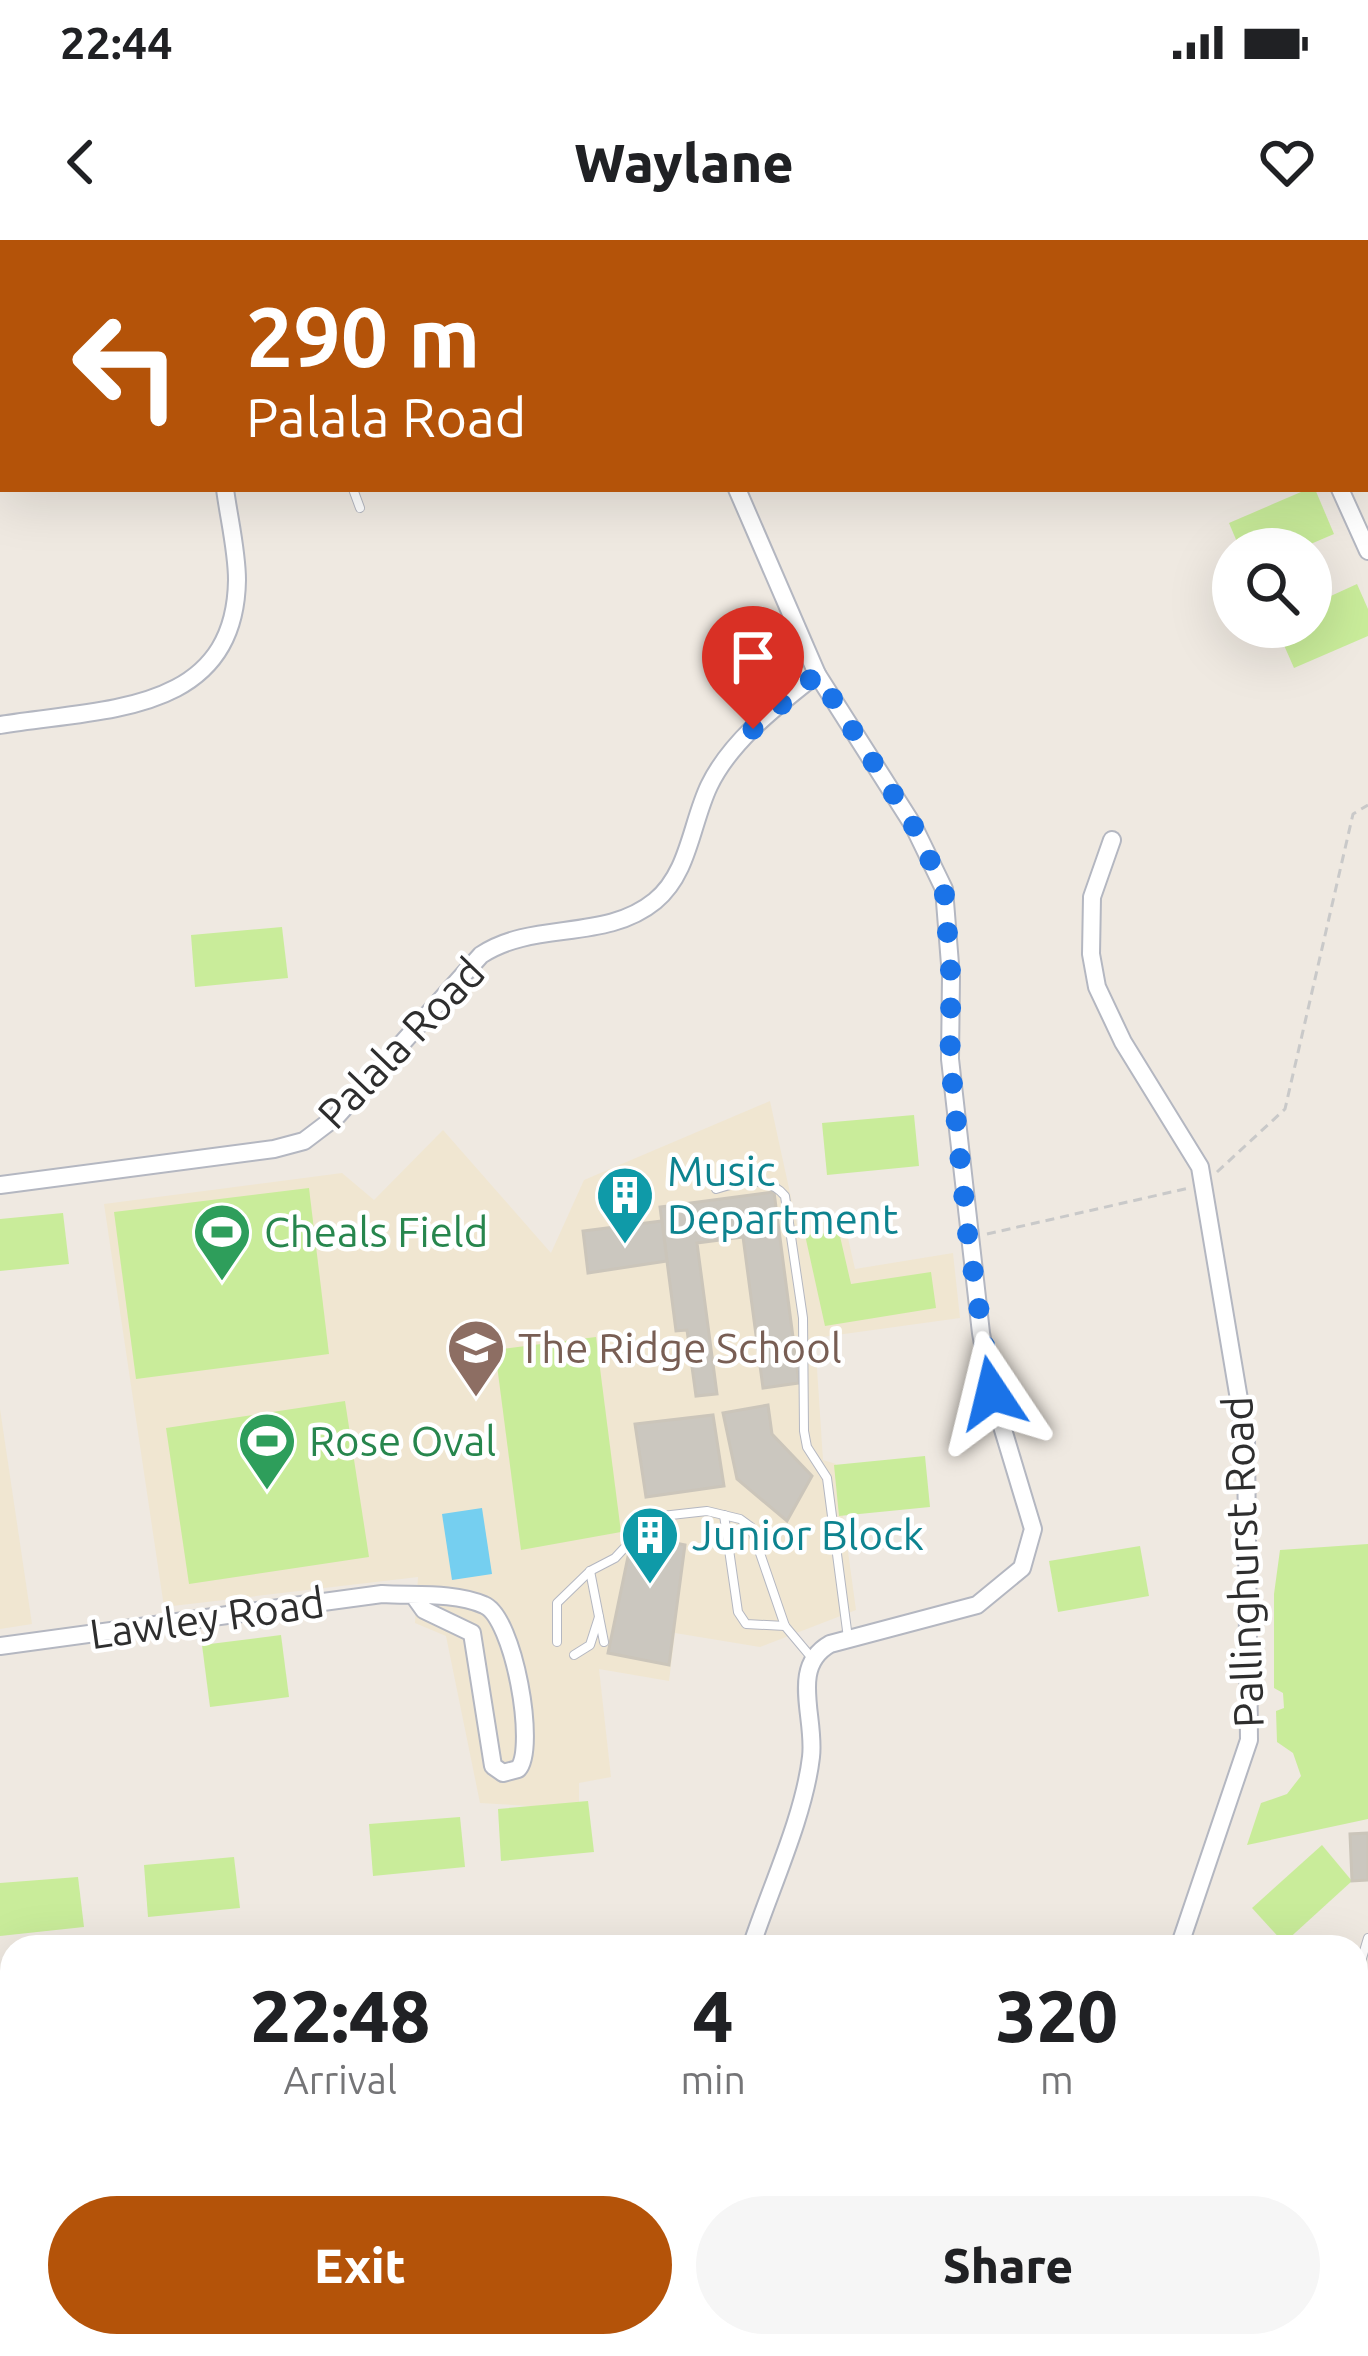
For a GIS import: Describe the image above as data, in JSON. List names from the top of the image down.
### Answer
{
  "streets": {
    "street": ["Palala Road", "Pallinghurst Road", "Lawley Road"]
  },
  "places": {
    "building": ["Music Department", "Junior Block"],
    "sports": ["Cheals Field", "Rose Oval"],
    "school or university": ["The Ridge School"]
  },
  "page": {
    "status": "22:44",
    "header": "Waylane",
    "turn": ["290 m", "Palala Road"],
    "eta": [
      "22:48",
      "Arrival",
      "4",
      "min",
      "320",
      "m"
    ],
    "buttons": ["Exit", "Share"]
  }
}
